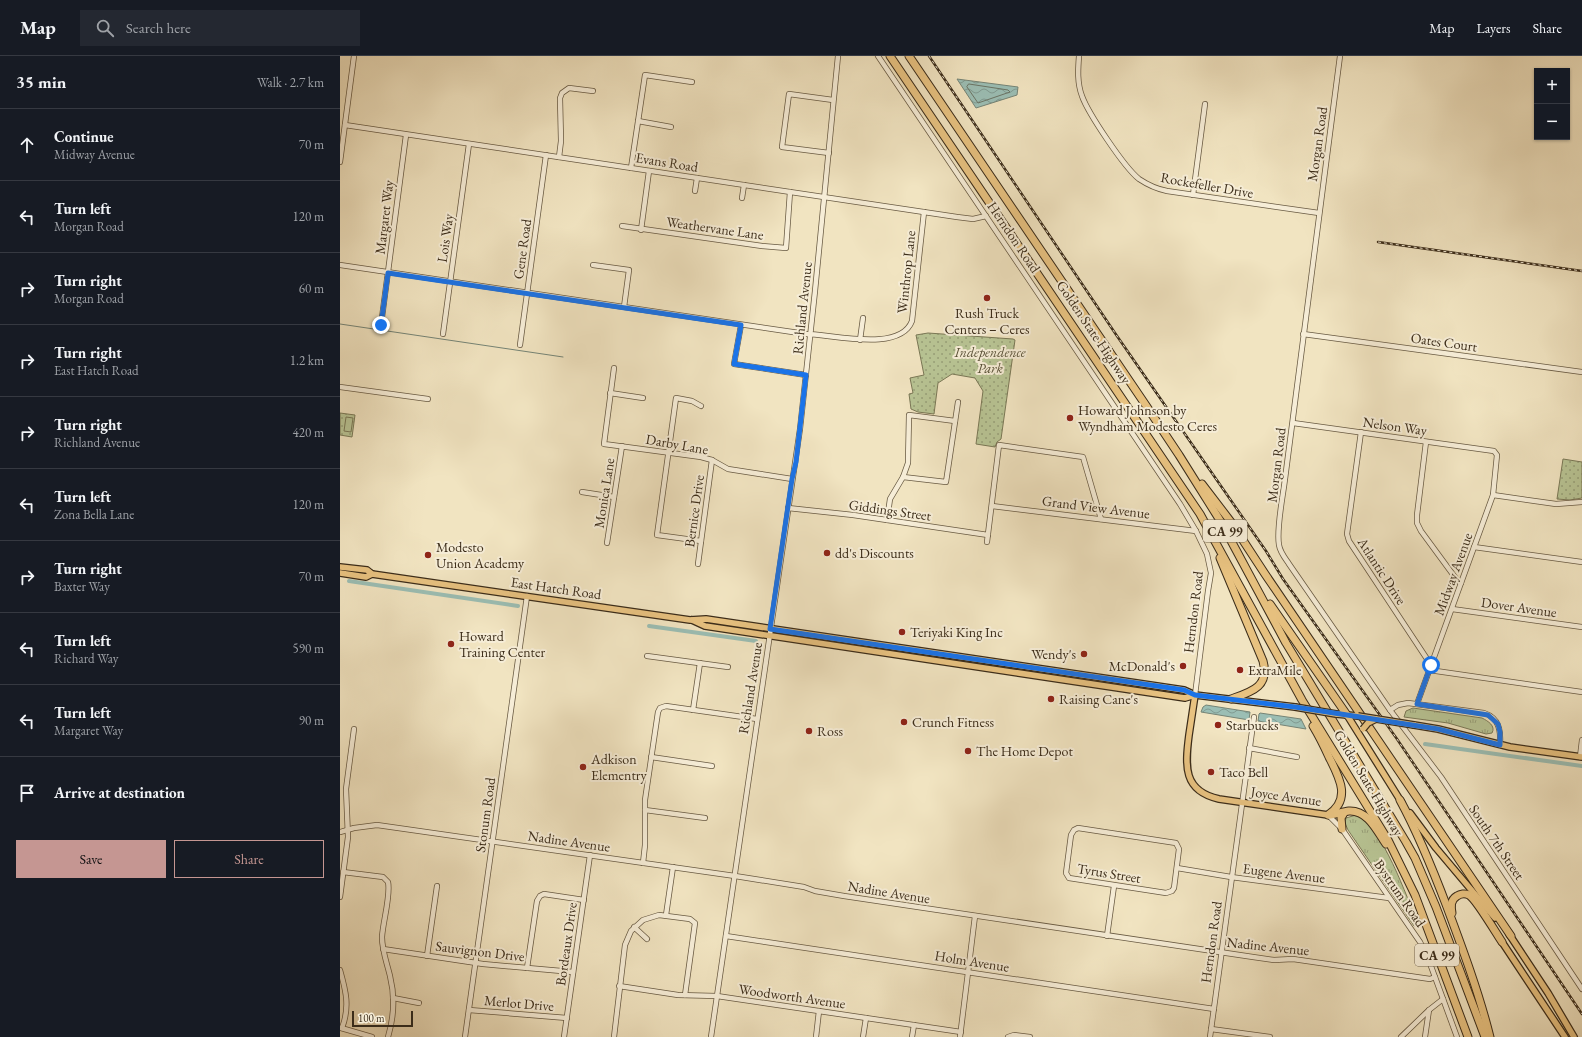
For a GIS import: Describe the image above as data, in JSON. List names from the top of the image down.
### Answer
{
  "streets": {
    "highway": ["Golden State Highway", "CA 99"],
    "main road": ["Herndon Road", "East Hatch Road", "Joyce Avenue"],
    "street": [
      "Morgan Road",
      "Evans Road",
      "Rockefeller Drive",
      "Margaret Way",
      "Weathervane Lane",
      "Lois Way",
      "Gene Road",
      "Winthrop Lane",
      "Richland Avenue",
      "Oates Court",
      "Nelson Way",
      "Darby Lane",
      "Monica Lane",
      "Grand View Avenue",
      "Giddings Street",
      "Bernice Drive",
      "Atlantic Drive",
      "Midway Avenue",
      "Dover Avenue",
      "Stonum Road",
      "Nadine Avenue",
      "South 7th Street",
      "Tyrus Street",
      "Eugene Avenue",
      "Bystrum Road",
      "Bordeaux Drive",
      "Sauvignon Drive",
      "Holm Avenue",
      "Woodworth Avenue",
      "Merlot Drive"
    ]
  },
  "crossings": [
    ["Morgan Road", "Rockefeller Drive"],
    ["Morgan Road", "Oates Court"],
    ["Morgan Road", "Nelson Way"],
    ["Morgan Road", "South 7th Street"],
    ["Evans Road", "Margaret Way"],
    ["Evans Road", "Weathervane Lane"],
    ["Evans Road", "Herndon Road"],
    ["Evans Road", "Lois Way"],
    ["Evans Road", "Gene Road"],
    ["Evans Road", "Winthrop Lane"],
    ["Evans Road", "Richland Avenue"],
    ["Margaret Way", "Winthrop Lane"],
    ["Herndon Road", "Grand View Avenue"],
    ["Herndon Road", "East Hatch Road"],
    ["Herndon Road", "Joyce Avenue"],
    ["Herndon Road", "Nadine Avenue"],
    ["Herndon Road", "Eugene Avenue"],
    ["Herndon Road", "Holm Avenue"],
    ["Lois Way", "Winthrop Lane"],
    ["Gene Road", "Winthrop Lane"],
    ["Winthrop Lane", "Richland Avenue"],
    ["Richland Avenue", "Darby Lane"],
    ["Richland Avenue", "Giddings Street"],
    ["Richland Avenue", "East Hatch Road"],
    ["Richland Avenue", "Nadine Avenue"],
    ["Richland Avenue", "Holm Avenue"],
    ["Richland Avenue", "Woodworth Avenue"],
    ["Nelson Way", "Atlantic Drive"],
    ["Nelson Way", "Midway Avenue"],
    ["Darby Lane", "Monica Lane"],
    ["Darby Lane", "Bernice Drive"],
    ["Atlantic Drive", "Midway Avenue"],
    ["Midway Avenue", "Dover Avenue"],
    ["East Hatch Road", "Stonum Road"],
    ["Joyce Avenue", "Bystrum Road"],
    ["Stonum Road", "Nadine Avenue"],
    ["Stonum Road", "Sauvignon Drive"],
    ["Stonum Road", "Merlot Drive"],
    ["Nadine Avenue", "Bystrum Road"],
    ["Nadine Avenue", "Bordeaux Drive"],
    ["Tyrus Street", "Eugene Avenue"],
    ["Eugene Avenue", "Bystrum Road"],
    ["Bordeaux Drive", "Sauvignon Drive"],
    ["Bordeaux Drive", "Merlot Drive"]
  ],
  "parks": ["Independence Park"],
  "places": [
    "Rush Truck Centers – Ceres",
    "Howard Johnson by Wyndham Modesto Ceres",
    "dd's Discounts",
    "Modesto Union Academy",
    "Teriyaki King Inc",
    "Howard Training Center",
    "Wendy's",
    "McDonald's",
    "ExtraMile",
    "Raising Cane's",
    "Crunch Fitness",
    "Starbucks",
    "Ross",
    "The Home Depot",
    "Adkison Elementry",
    "Taco Bell"
  ],
  "scale_bar": "100 m",
  "page": {
    "header": "Map",
    "search": "Search here",
    "nav": ["Map", "Layers", "Share"],
    "heading": ["35 min", "Walk · 2.7 km"],
    "map_buttons": ["+", "−"],
    "list": [
      ["Continue", "Midway Avenue", "70 m"],
      ["Turn left", "Morgan Road", "120 m"],
      ["Turn right", "Morgan Road", "60 m"],
      ["Turn right", "East Hatch Road", "1.2 km"],
      ["Turn right", "Richland Avenue", "420 m"],
      ["Turn left", "Zona Bella Lane", "120 m"],
      ["Turn right", "Baxter Way", "70 m"],
      ["Turn left", "Richard Way", "590 m"],
      ["Turn left", "Margaret Way", "90 m"],
      "Arrive at destination"
    ],
    "buttons": ["Save", "Share"],
    "scale": "100 m"
  }
}
